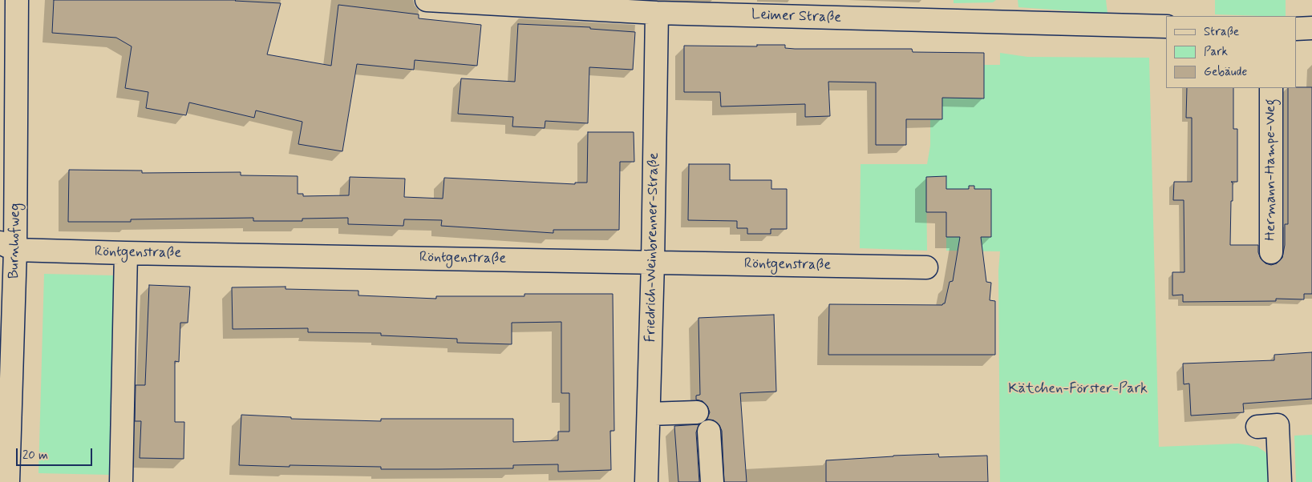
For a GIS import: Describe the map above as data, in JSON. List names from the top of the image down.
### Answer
{
  "streets": {
    "street": [
      "Leimer Straße",
      "Hermann-Hampe-Weg",
      "Burnhofweg",
      "Friedrich-Weinbrenner-Straße",
      "Röntgenstraße"
    ]
  },
  "crossings": [
    ["Leimer Straße", "Friedrich-Weinbrenner-Straße"],
    ["Burnhofweg", "Röntgenstraße"],
    ["Friedrich-Weinbrenner-Straße", "Röntgenstraße"]
  ],
  "parks": ["Kätchen-Förster-Park"],
  "legend": ["Straße", "Park", "Gebäude"],
  "scale_bar": "20 m"
}
